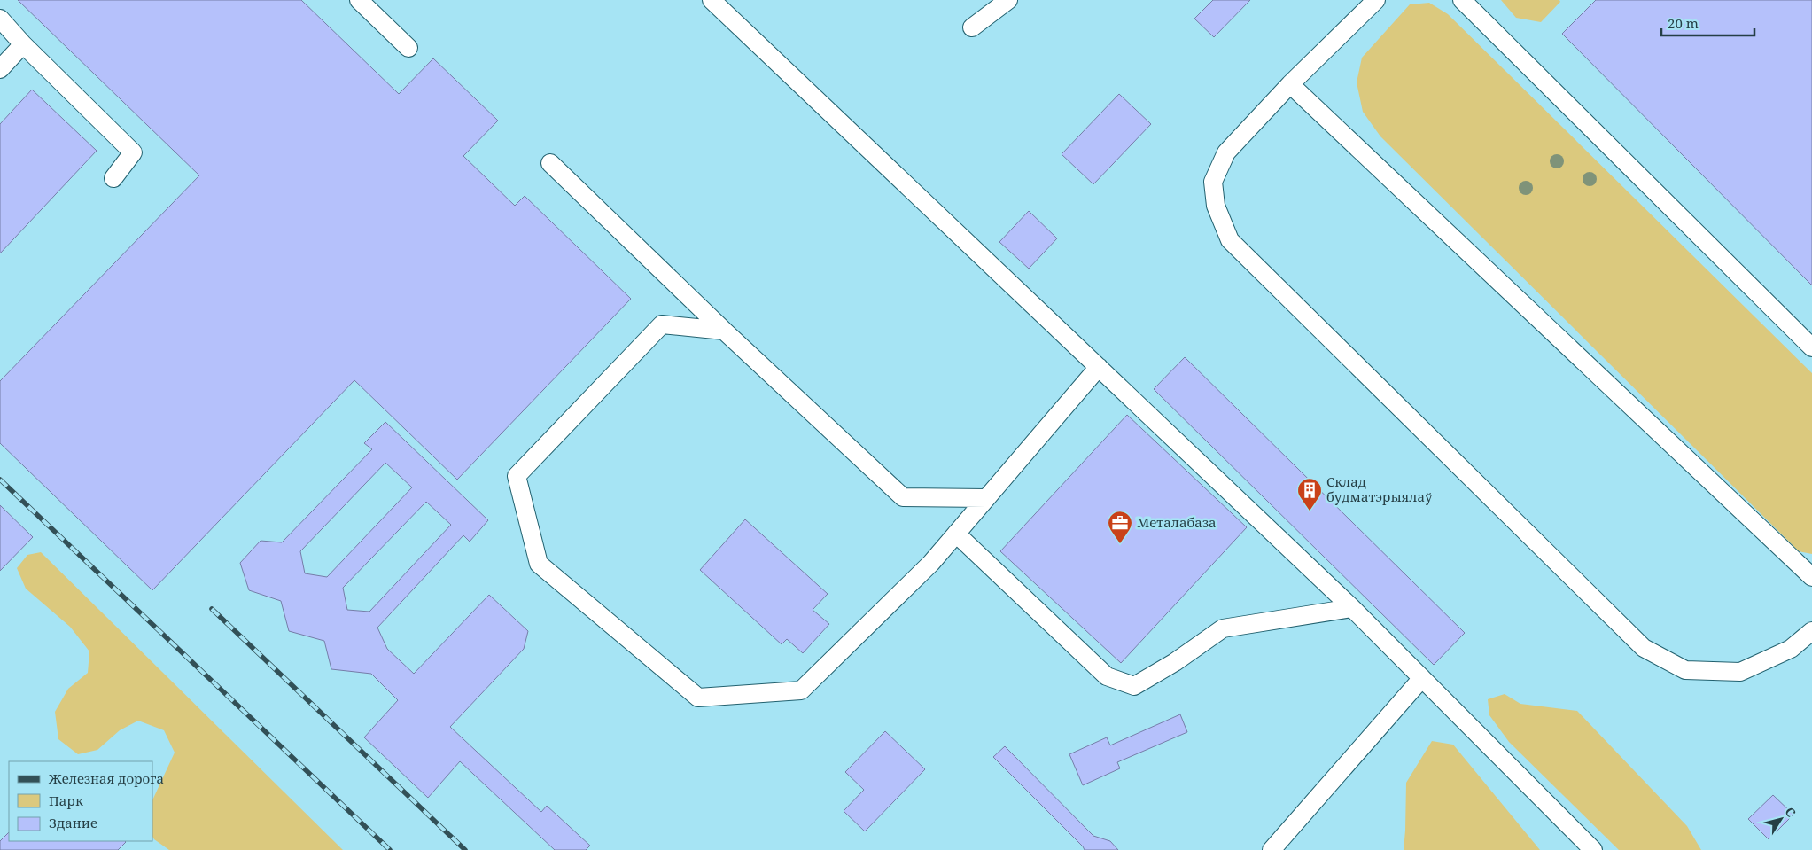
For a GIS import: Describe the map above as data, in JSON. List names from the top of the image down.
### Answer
{
  "places": {
    "building": ["Склад будматэрыялаў"],
    "office": ["Металабаза"]
  },
  "legend": ["Железная дорога", "Парк", "Здание"],
  "scale_bar": "20 m",
  "north": "top right"
}
